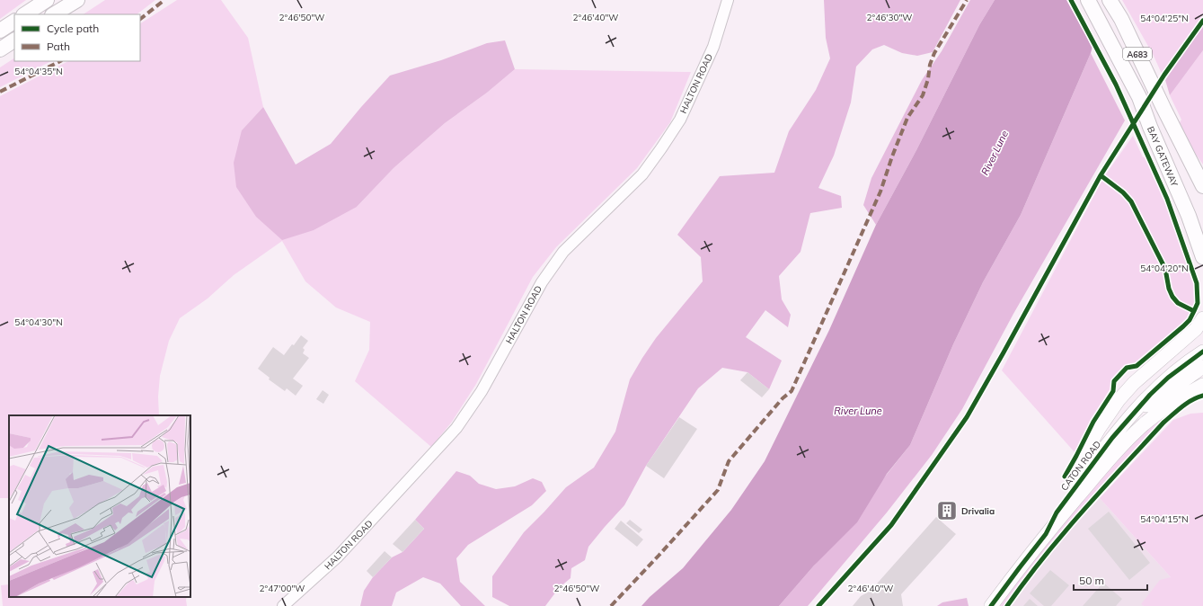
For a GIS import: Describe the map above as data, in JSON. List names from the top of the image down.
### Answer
{
  "streets": {
    "highway": ["A683", "BAY GATEWAY"],
    "main road": ["CATON ROAD"],
    "street": ["HALTON ROAD"]
  },
  "water": ["River Lune"],
  "places": {
    "building": ["Drivalia"]
  },
  "legend": ["Cycle path", "Path"],
  "scale_bar": "50 m",
  "coordinates": [
    "2°46'50\"W",
    "2°46'40\"W",
    "2°46'30\"W",
    "54°04'25\"N",
    "54°04'35\"N",
    "54°04'20\"N",
    "54°04'30\"N",
    "54°04'15\"N",
    "2°47'00\"W"
  ]
}
